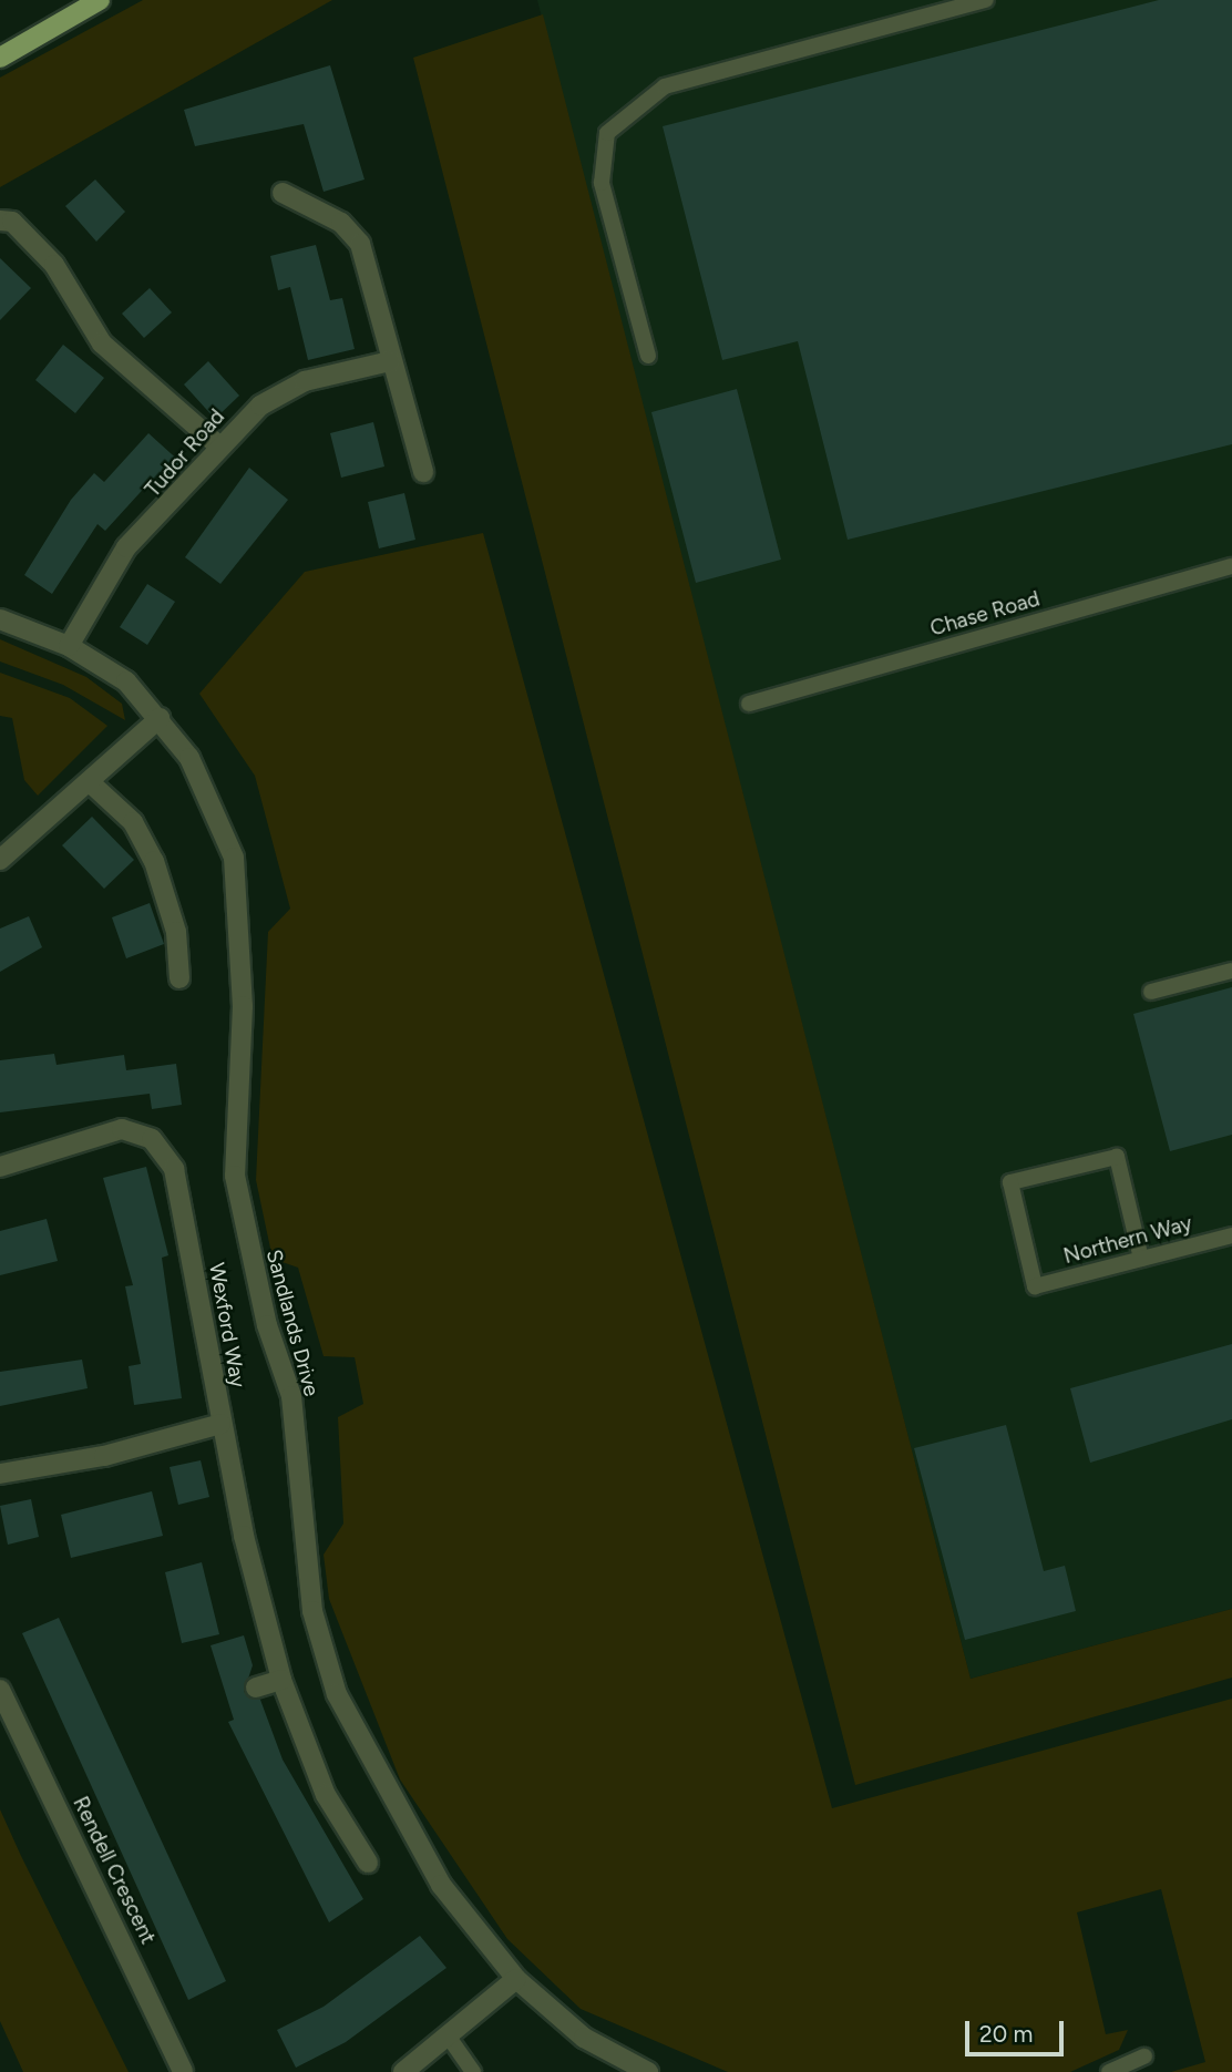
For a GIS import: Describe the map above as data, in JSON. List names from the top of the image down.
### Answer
{
  "streets": {
    "street": [
      "Tudor Road",
      "Sandlands Drive",
      "Wexford Way",
      "Rendell Crescent"
    ],
    "lane": ["Chase Road", "Northern Way"]
  },
  "crossings": [
    ["Tudor Road", "Sandlands Drive"]
  ],
  "scale_bar": "20 m"
}
